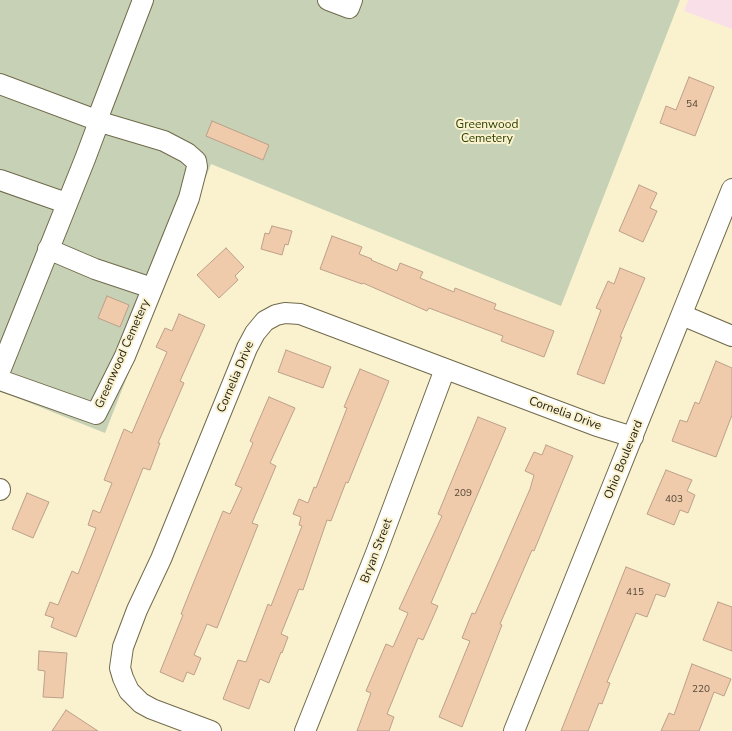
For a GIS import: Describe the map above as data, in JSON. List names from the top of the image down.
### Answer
{
  "streets": {
    "street": [
      "Greenwood Cemetery",
      "Cornelia Drive",
      "Ohio Boulevard",
      "Bryan Street"
    ]
  },
  "crossings": [
    ["Cornelia Drive", "Ohio Boulevard"],
    ["Cornelia Drive", "Bryan Street"]
  ],
  "parks": ["Greenwood Cemetery"],
  "house_numbers": [
    "54",
    "209",
    "403",
    "415",
    "220"
  ]
}
